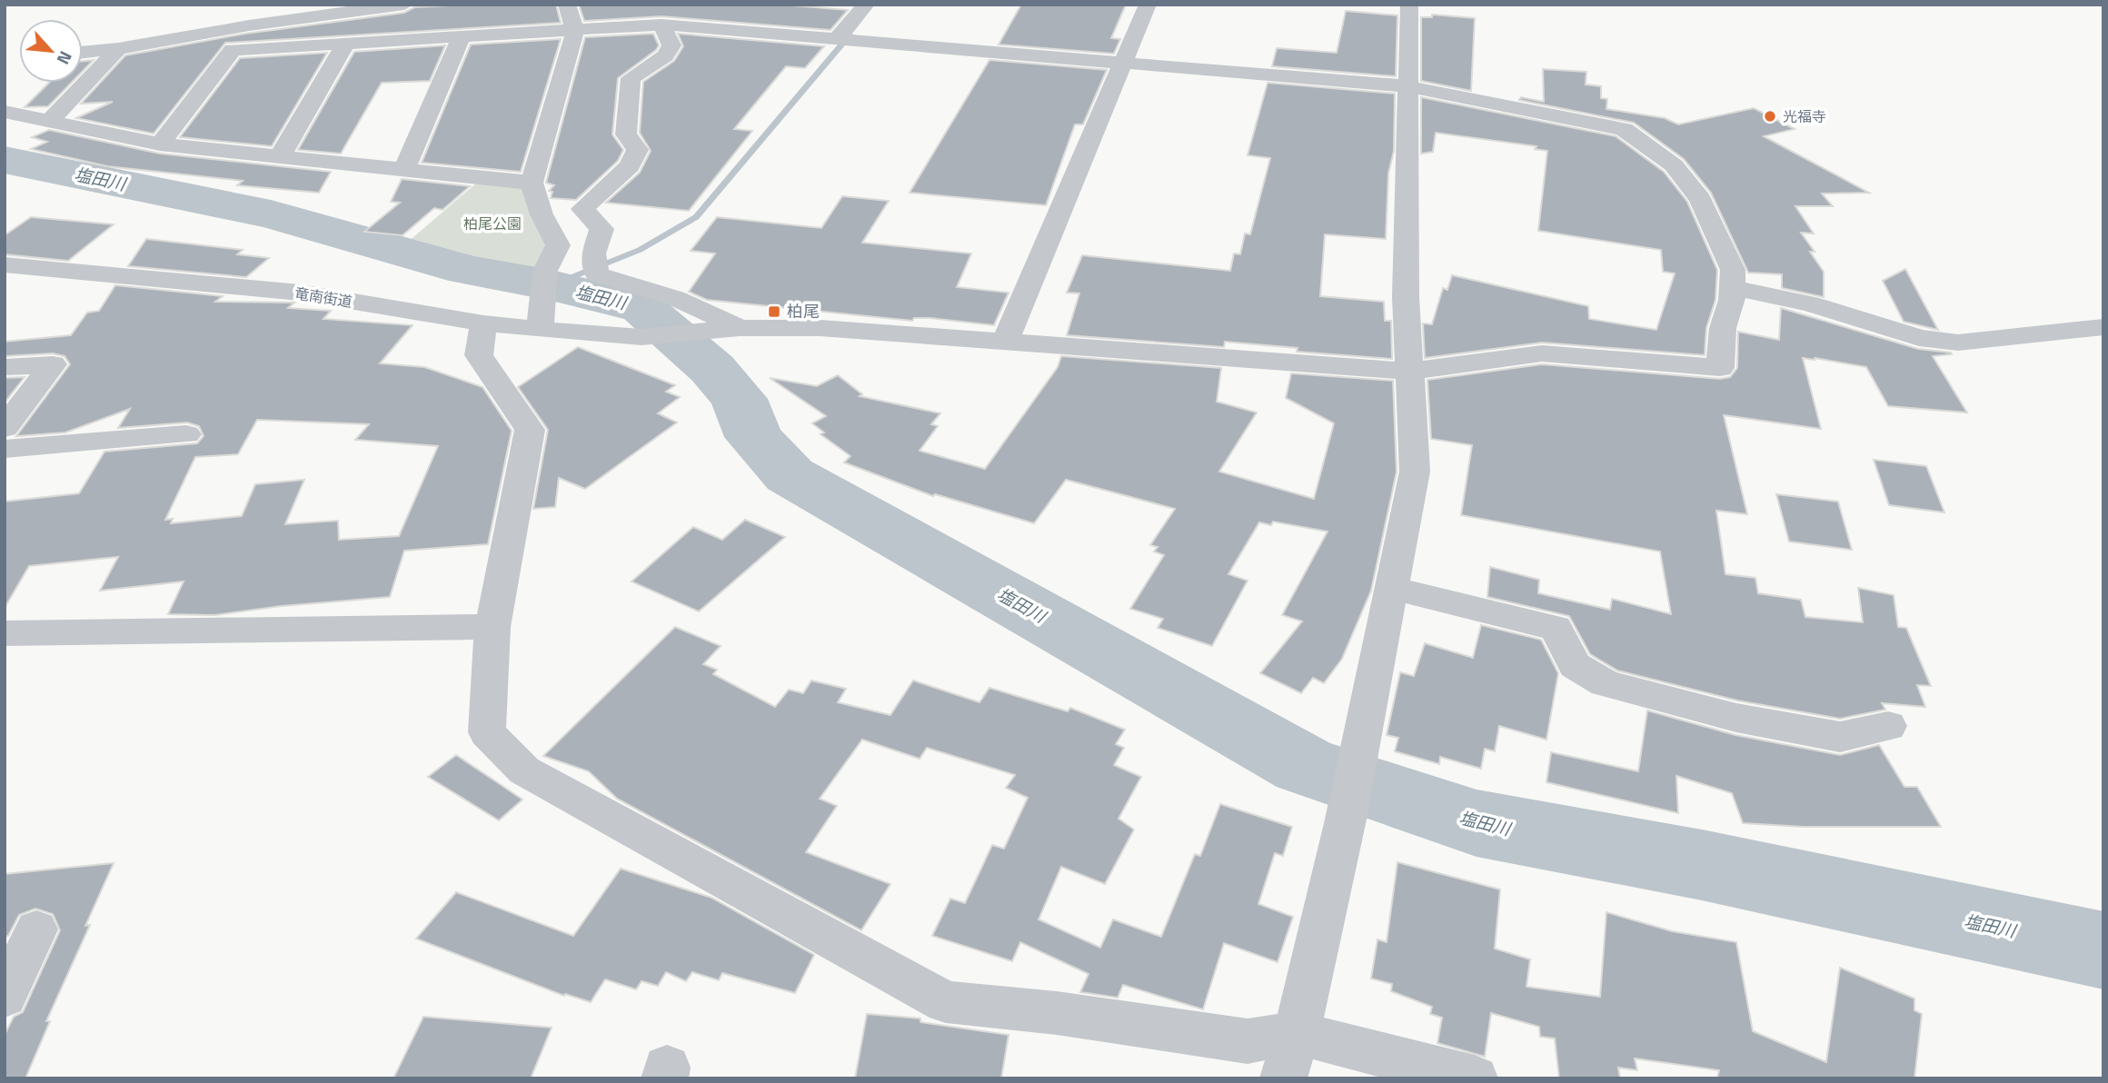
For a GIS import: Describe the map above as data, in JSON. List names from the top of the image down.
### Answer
{
  "streets": {
    "street": ["竜南街道"]
  },
  "water": ["塩田川"],
  "parks": ["柏尾公園"],
  "places": {
    "other": ["光福寺"],
    "transit": ["柏尾"]
  },
  "north": "bottom right"
}
